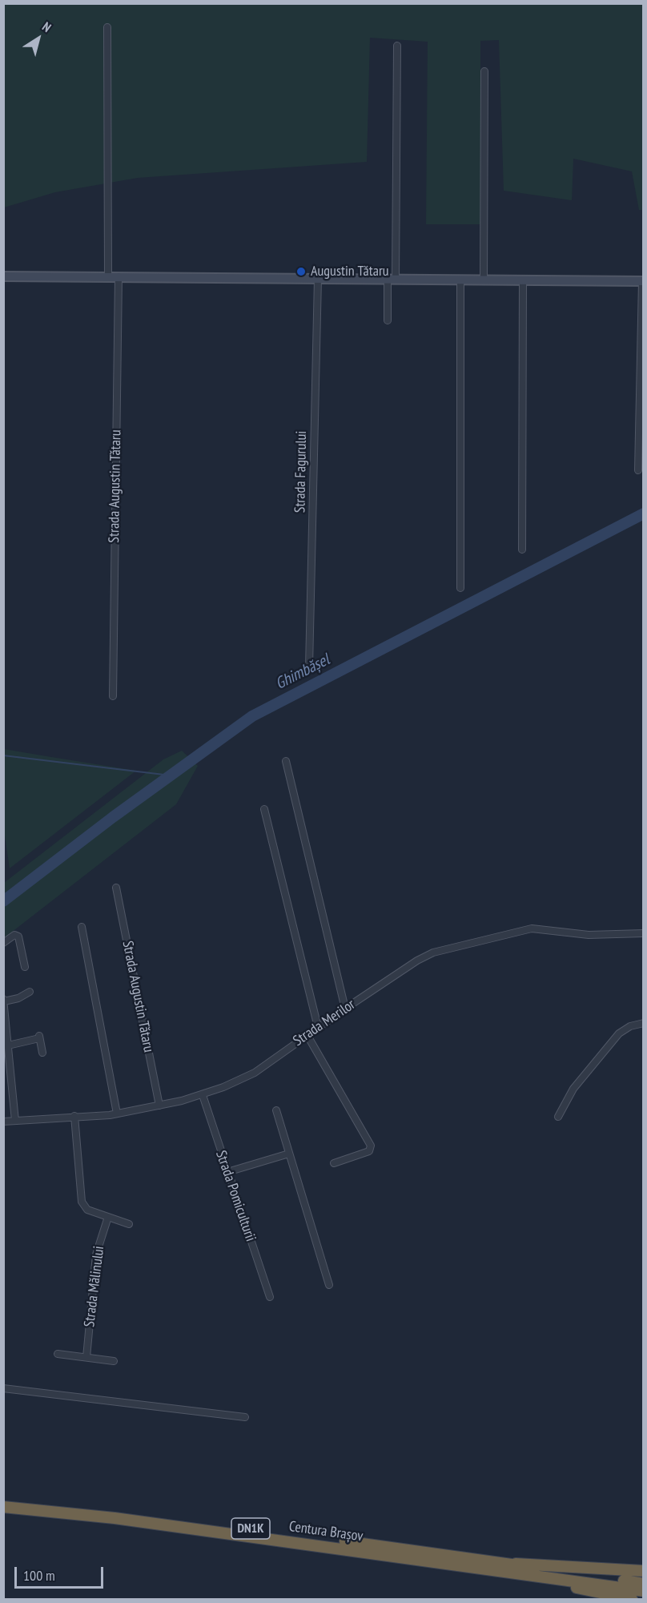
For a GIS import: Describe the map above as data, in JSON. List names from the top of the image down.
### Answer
{
  "streets": {
    "highway": ["DN1K", "Centura Brașov"],
    "street": [
      "Strada Fagurului",
      "Strada Augustin Tătaru",
      "Strada Merilor",
      "Strada Pomiculturii",
      "Strada Mălinului"
    ]
  },
  "crossings": [
    ["Strada Augustin Tătaru", "Strada Merilor"],
    ["Strada Merilor", "Strada Pomiculturii"]
  ],
  "water": ["Ghimbășel"],
  "places": ["Augustin Tătaru"],
  "scale_bar": "100 m",
  "north": "top right"
}
